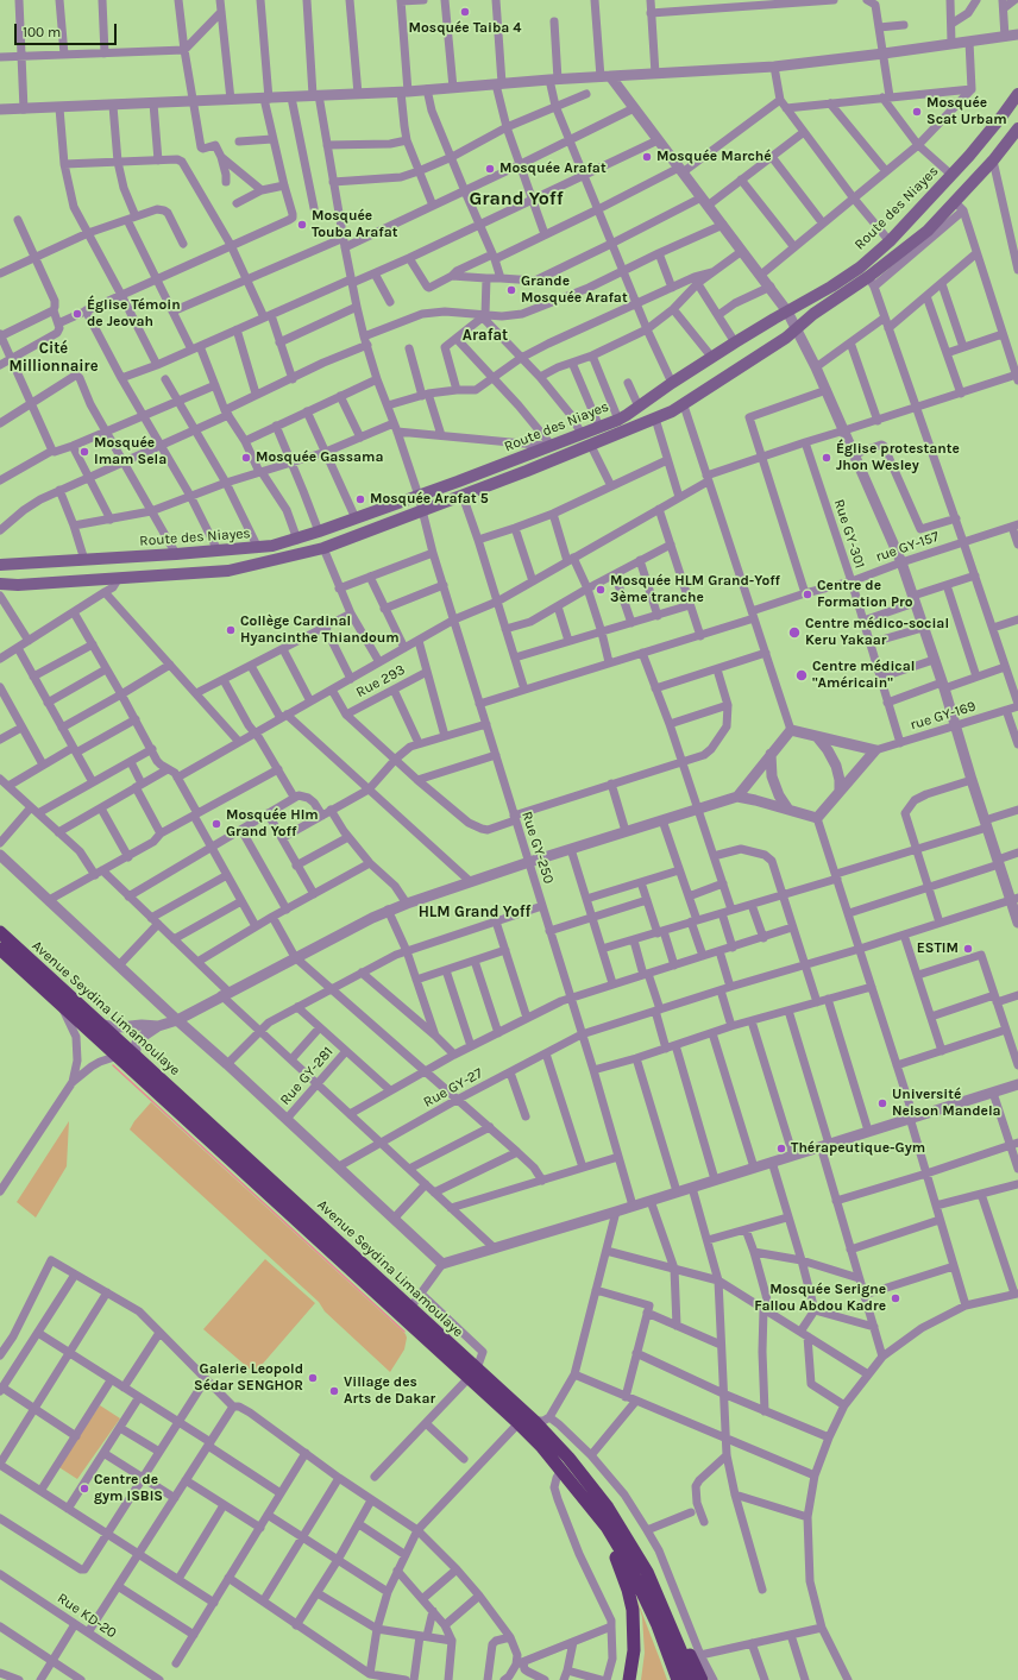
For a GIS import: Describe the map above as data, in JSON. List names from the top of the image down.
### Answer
{
  "streets": {
    "highway": ["Avenue Seydina Limamoulaye"],
    "main road": ["Route des Niayes"],
    "street": [
      "Rue GY-301",
      "rue GY-157",
      "Rue 293",
      "rue GY-169",
      "Rue GY-250",
      "Rue GY-281",
      "Rue GY-27",
      "Rue KD-20"
    ]
  },
  "crossings": [
    ["Route des Niayes", "Rue GY-250"],
    ["Rue GY-301", "rue GY-157"],
    ["Rue GY-301", "rue GY-169"],
    ["rue GY-157", "Rue GY-250"],
    ["Rue GY-250", "Rue GY-27"]
  ],
  "districts": [
    "Grand Yoff",
    "Arafat",
    "Cité Millionnaire",
    "HLM Grand Yoff"
  ],
  "places": [
    "Mosquée Taiba 4",
    "Mosquée Scat Urbam",
    "Mosquée Marché",
    "Mosquée Arafat",
    "Mosquée Touba Arafat",
    "Grande Mosquée Arafat",
    "Église Témoin de Jeovah",
    "Mosquée Imam Sela",
    "Mosquée Gassama",
    "Église protestante Jhon Wesley",
    "Mosquée Arafat 5",
    "Mosquée HLM Grand-Yoff 3ème tranche",
    "Centre de Formation Pro",
    "Collège Cardinal Hyancinthe Thiandoum",
    "Centre médico-social Keru Yakaar",
    "Centre médical \"Américain\"",
    "Mosquée Hlm Grand Yoff",
    "ESTIM",
    "Université Nelson Mandela",
    "Thérapeutique-Gym",
    "Mosquée Serigne Fallou Abdou Kadre",
    "Galerie Leopold Sédar SENGHOR",
    "Village des Arts de Dakar",
    "Centre de gym ISBIS"
  ],
  "scale_bar": "100 m"
}
